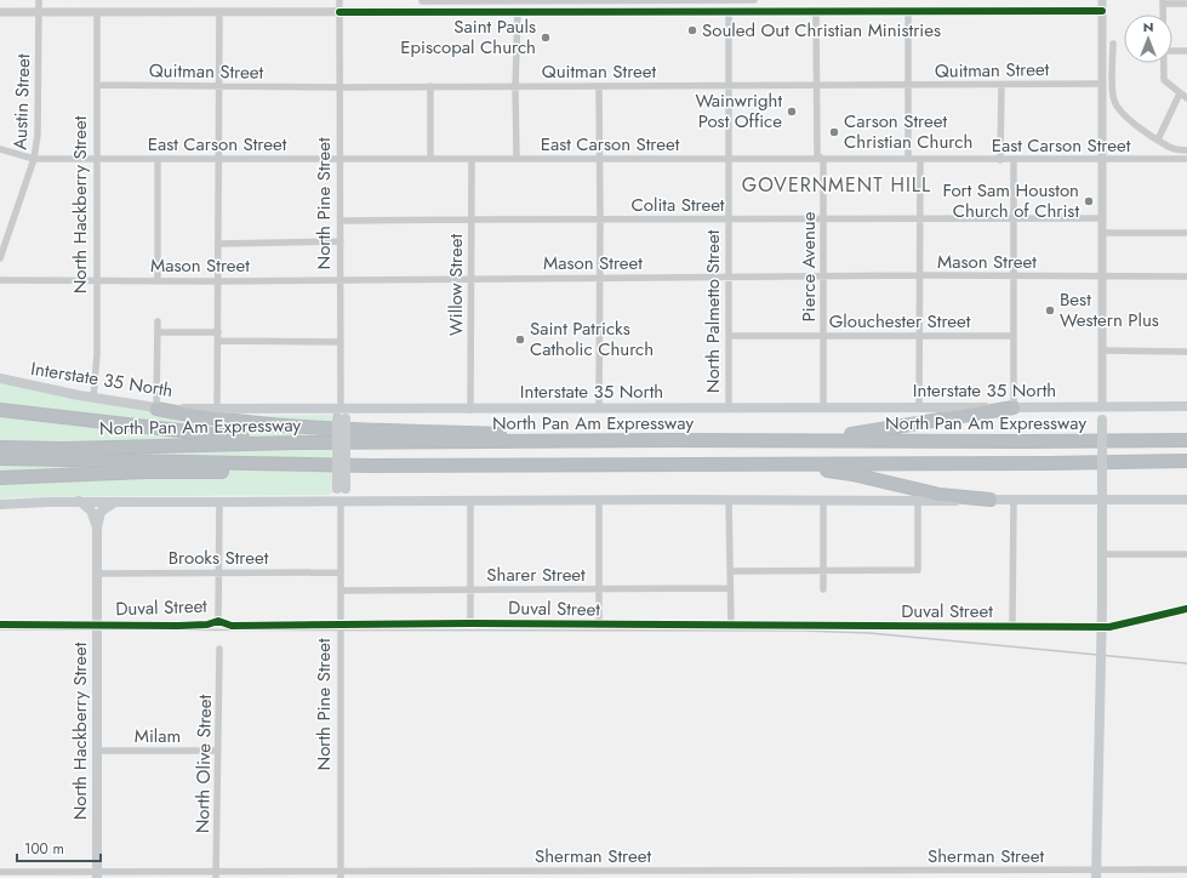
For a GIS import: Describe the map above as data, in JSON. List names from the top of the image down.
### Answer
{
  "streets": {
    "highway": ["North Pan Am Expressway"],
    "main road": ["North Pine Street", "North Hackberry Street", "Interstate 35 North"],
    "street": [
      "Quitman Street",
      "Austin Street",
      "East Carson Street",
      "Colita Street",
      "Mason Street",
      "Pierce Avenue",
      "Willow Street",
      "North Palmetto Street",
      "Glouchester Street",
      "Brooks Street",
      "Sharer Street",
      "Duval Street",
      "Milam",
      "North Olive Street",
      "Sherman Street"
    ]
  },
  "crossings": [
    ["Quitman Street", "North Pine Street"],
    ["Quitman Street", "North Hackberry Street"],
    ["Quitman Street", "Pierce Avenue"],
    ["Quitman Street", "North Palmetto Street"],
    ["Austin Street", "East Carson Street"],
    ["East Carson Street", "North Pine Street"],
    ["East Carson Street", "North Hackberry Street"],
    ["East Carson Street", "Pierce Avenue"],
    ["East Carson Street", "Willow Street"],
    ["East Carson Street", "North Palmetto Street"],
    ["North Pine Street", "Colita Street"],
    ["North Pine Street", "Mason Street"],
    ["North Pine Street", "Interstate 35 North"],
    ["North Pine Street", "Brooks Street"],
    ["North Pine Street", "Sharer Street"],
    ["North Pine Street", "Duval Street"],
    ["North Pine Street", "Sherman Street"],
    ["North Hackberry Street", "Mason Street"],
    ["North Hackberry Street", "Interstate 35 North"],
    ["North Hackberry Street", "Brooks Street"],
    ["North Hackberry Street", "Duval Street"],
    ["North Hackberry Street", "Milam"],
    ["North Hackberry Street", "Sherman Street"],
    ["Colita Street", "Pierce Avenue"],
    ["Colita Street", "Willow Street"],
    ["Colita Street", "North Palmetto Street"],
    ["Mason Street", "Pierce Avenue"],
    ["Mason Street", "Willow Street"],
    ["Mason Street", "North Palmetto Street"],
    ["Pierce Avenue", "Glouchester Street"],
    ["Pierce Avenue", "Interstate 35 North"],
    ["Willow Street", "Interstate 35 North"],
    ["North Palmetto Street", "Glouchester Street"],
    ["North Palmetto Street", "Interstate 35 North"],
    ["Milam", "North Olive Street"],
    ["North Olive Street", "Sherman Street"]
  ],
  "districts": ["GOVERNMENT HILL"],
  "places": [
    "Souled Out Christian Ministries",
    "Saint Pauls Episcopal Church",
    "Wainwright Post Office",
    "Carson Street Christian Church",
    "Fort Sam Houston Church of Christ",
    "Best Western Plus",
    "Saint Patricks Catholic Church"
  ],
  "scale_bar": "100 m",
  "north": "top"
}
